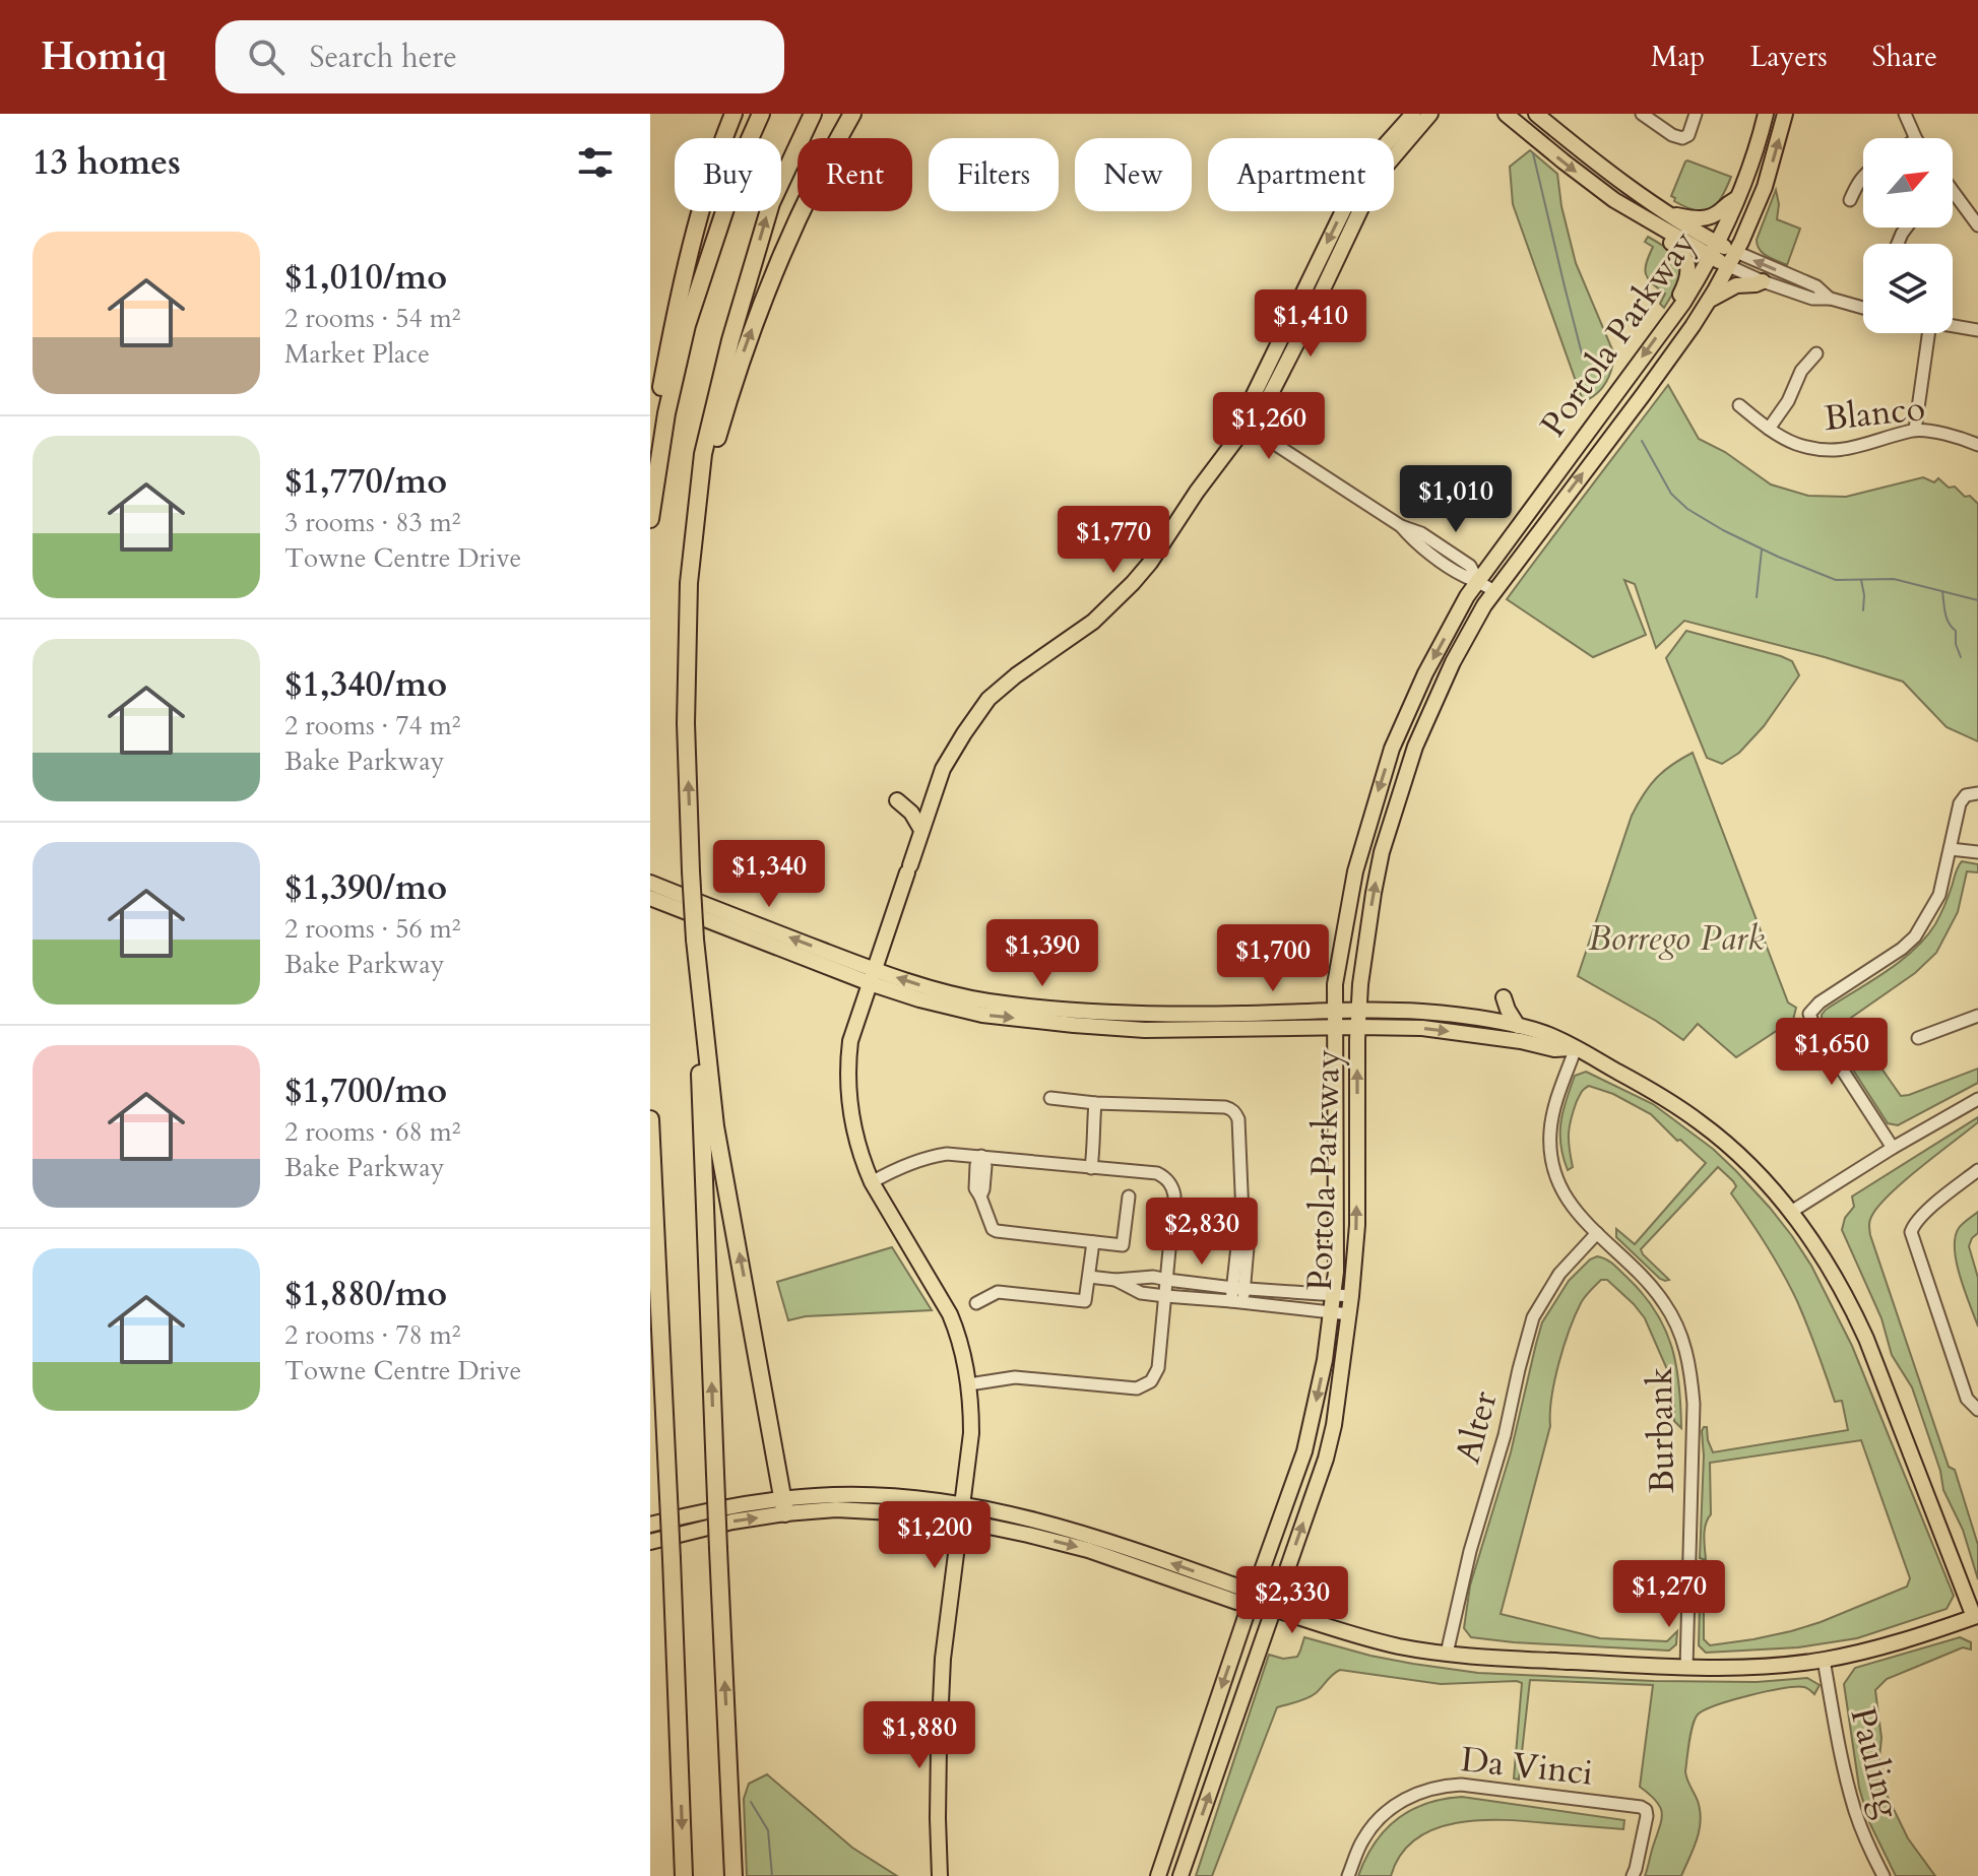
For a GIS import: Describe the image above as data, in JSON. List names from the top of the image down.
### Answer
{
  "streets": {
    "main road": ["Portola Parkway"],
    "street": [
      "Blanco",
      "Alter",
      "Burbank",
      "Pauling",
      "Da Vinci"
    ]
  },
  "crossings": [
    ["Alter", "Burbank"]
  ],
  "parks": ["Borrego Park"],
  "north": "top right",
  "page": {
    "header": "Homiq",
    "search": "Search here",
    "nav": ["Map", "Layers", "Share"],
    "heading": "13 homes",
    "chip": [
      "Buy",
      "Rent",
      "Filters",
      "New",
      "Apartment"
    ],
    "list": [
      {
        "name": "$1,010/mo",
        "note": "2 rooms · 54 m² · Market Place"
      },
      {
        "name": "$1,770/mo",
        "note": "3 rooms · 83 m² · Towne Centre Drive"
      },
      {
        "name": "$1,340/mo",
        "note": "2 rooms · 74 m² · Bake Parkway"
      },
      {
        "name": "$1,390/mo",
        "note": "2 rooms · 56 m² · Bake Parkway"
      },
      {
        "name": "$1,700/mo",
        "note": "2 rooms · 68 m² · Bake Parkway"
      },
      {
        "name": "$1,880/mo",
        "note": "2 rooms · 78 m² · Towne Centre Drive"
      }
    ],
    "price": [
      "$1,410",
      "$1,260",
      "$1,010",
      "$1,770",
      "$1,340",
      "$1,390",
      "$1,700",
      "$1,650",
      "$2,830",
      "$1,200",
      "$1,270",
      "$2,330",
      "$1,880"
    ]
  }
}
